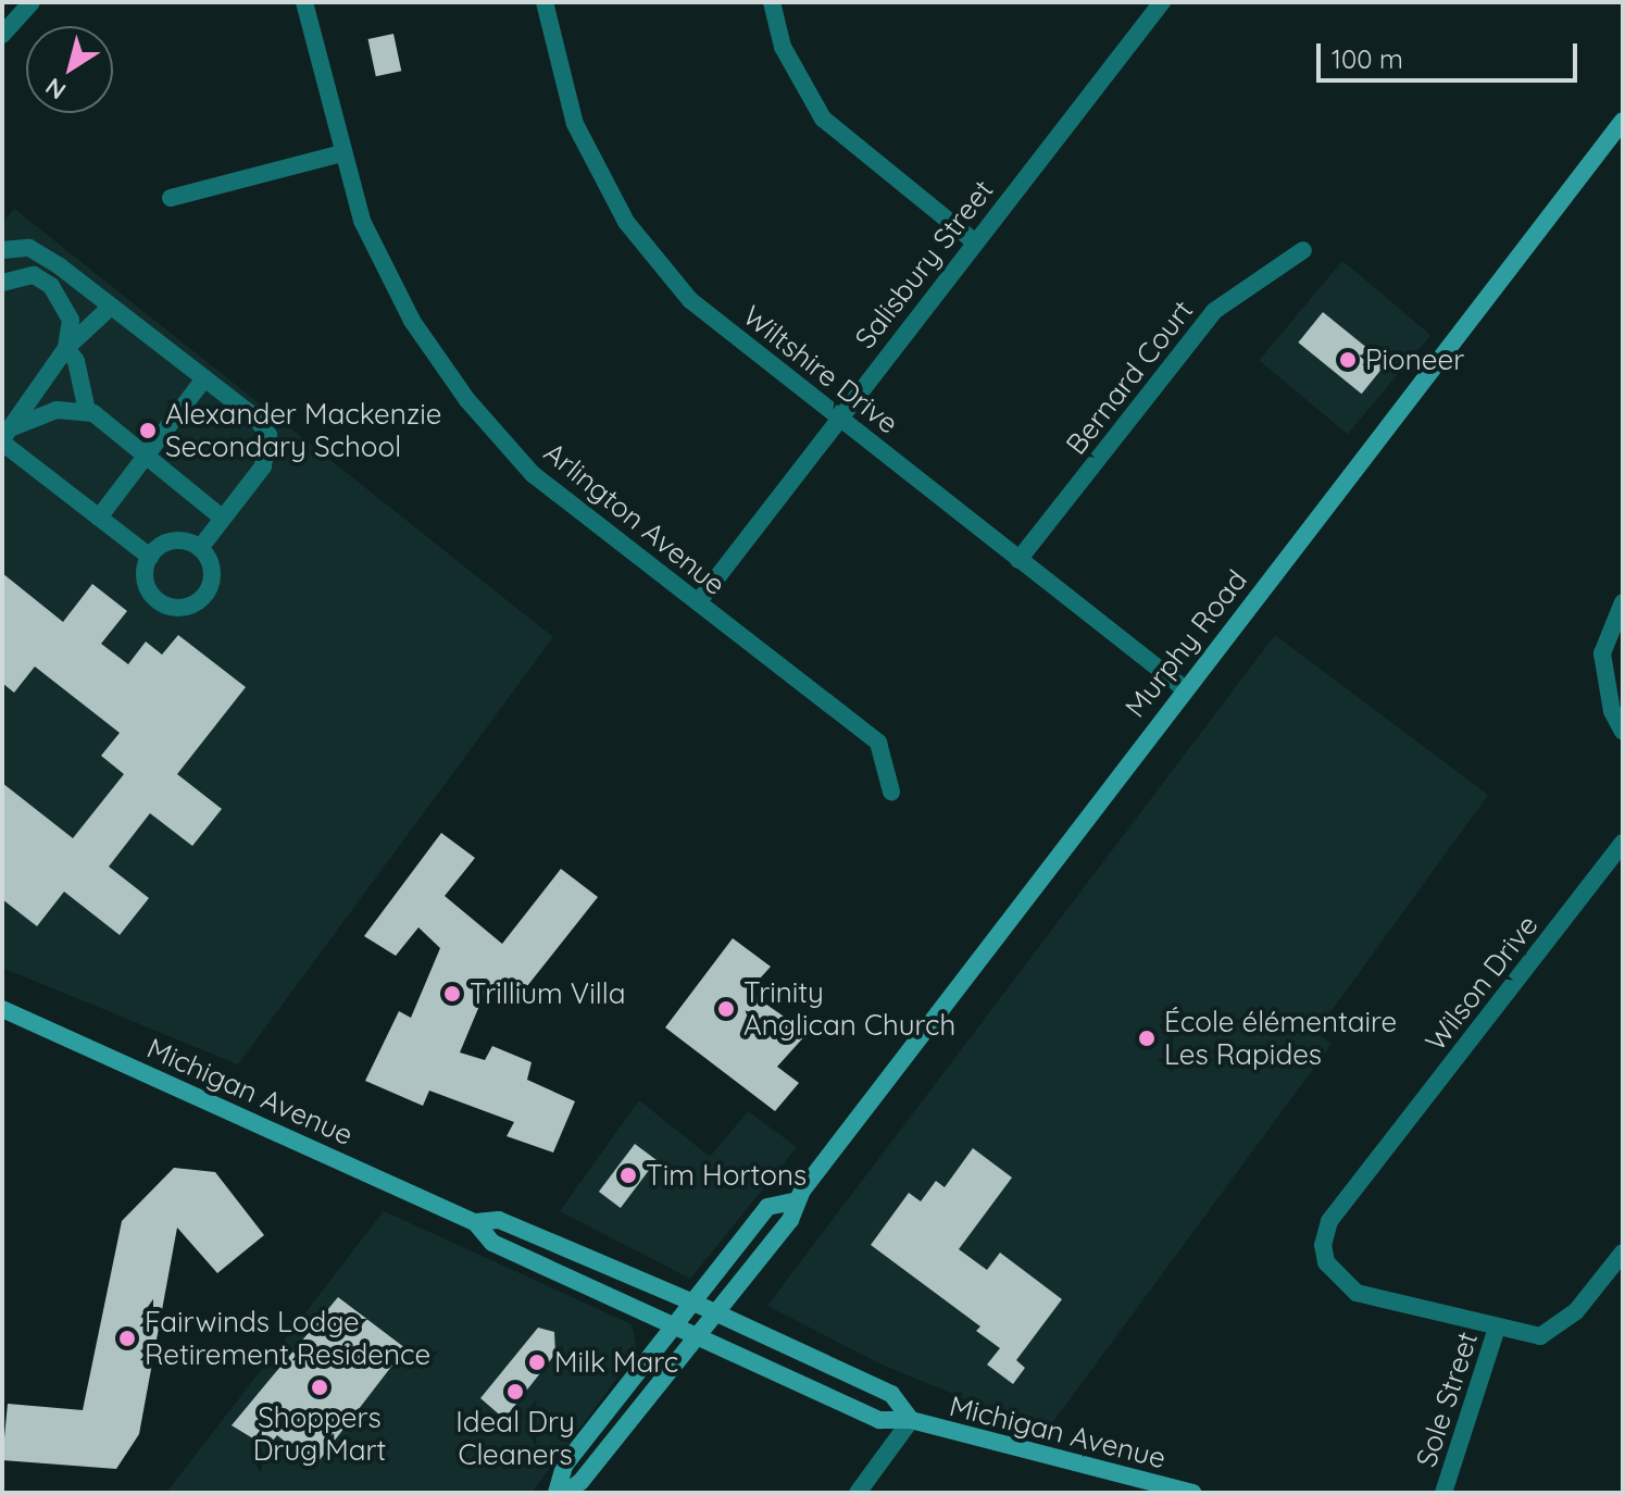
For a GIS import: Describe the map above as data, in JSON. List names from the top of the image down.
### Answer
{
  "streets": {
    "street": [
      "Salisbury Street",
      "Wiltshire Drive",
      "Bernard Court",
      "Arlington Avenue",
      "Murphy Road",
      "Wilson Drive",
      "Michigan Avenue",
      "Sole Street"
    ]
  },
  "crossings": [
    ["Salisbury Street", "Wiltshire Drive"],
    ["Salisbury Street", "Arlington Avenue"],
    ["Wiltshire Drive", "Bernard Court"],
    ["Wiltshire Drive", "Murphy Road"],
    ["Murphy Road", "Michigan Avenue"],
    ["Wilson Drive", "Sole Street"]
  ],
  "places": [
    "Pioneer",
    "Alexander Mackenzie Secondary School",
    "Trillium Villa",
    "Trinity Anglican Church",
    "École élémentaire Les Rapides",
    "Tim Hortons",
    "Fairwinds Lodge Retirement Residence",
    "Milk Marc",
    "Shoppers Drug Mart",
    "Ideal Dry Cleaners"
  ],
  "scale_bar": "100 m",
  "north": "bottom left"
}
